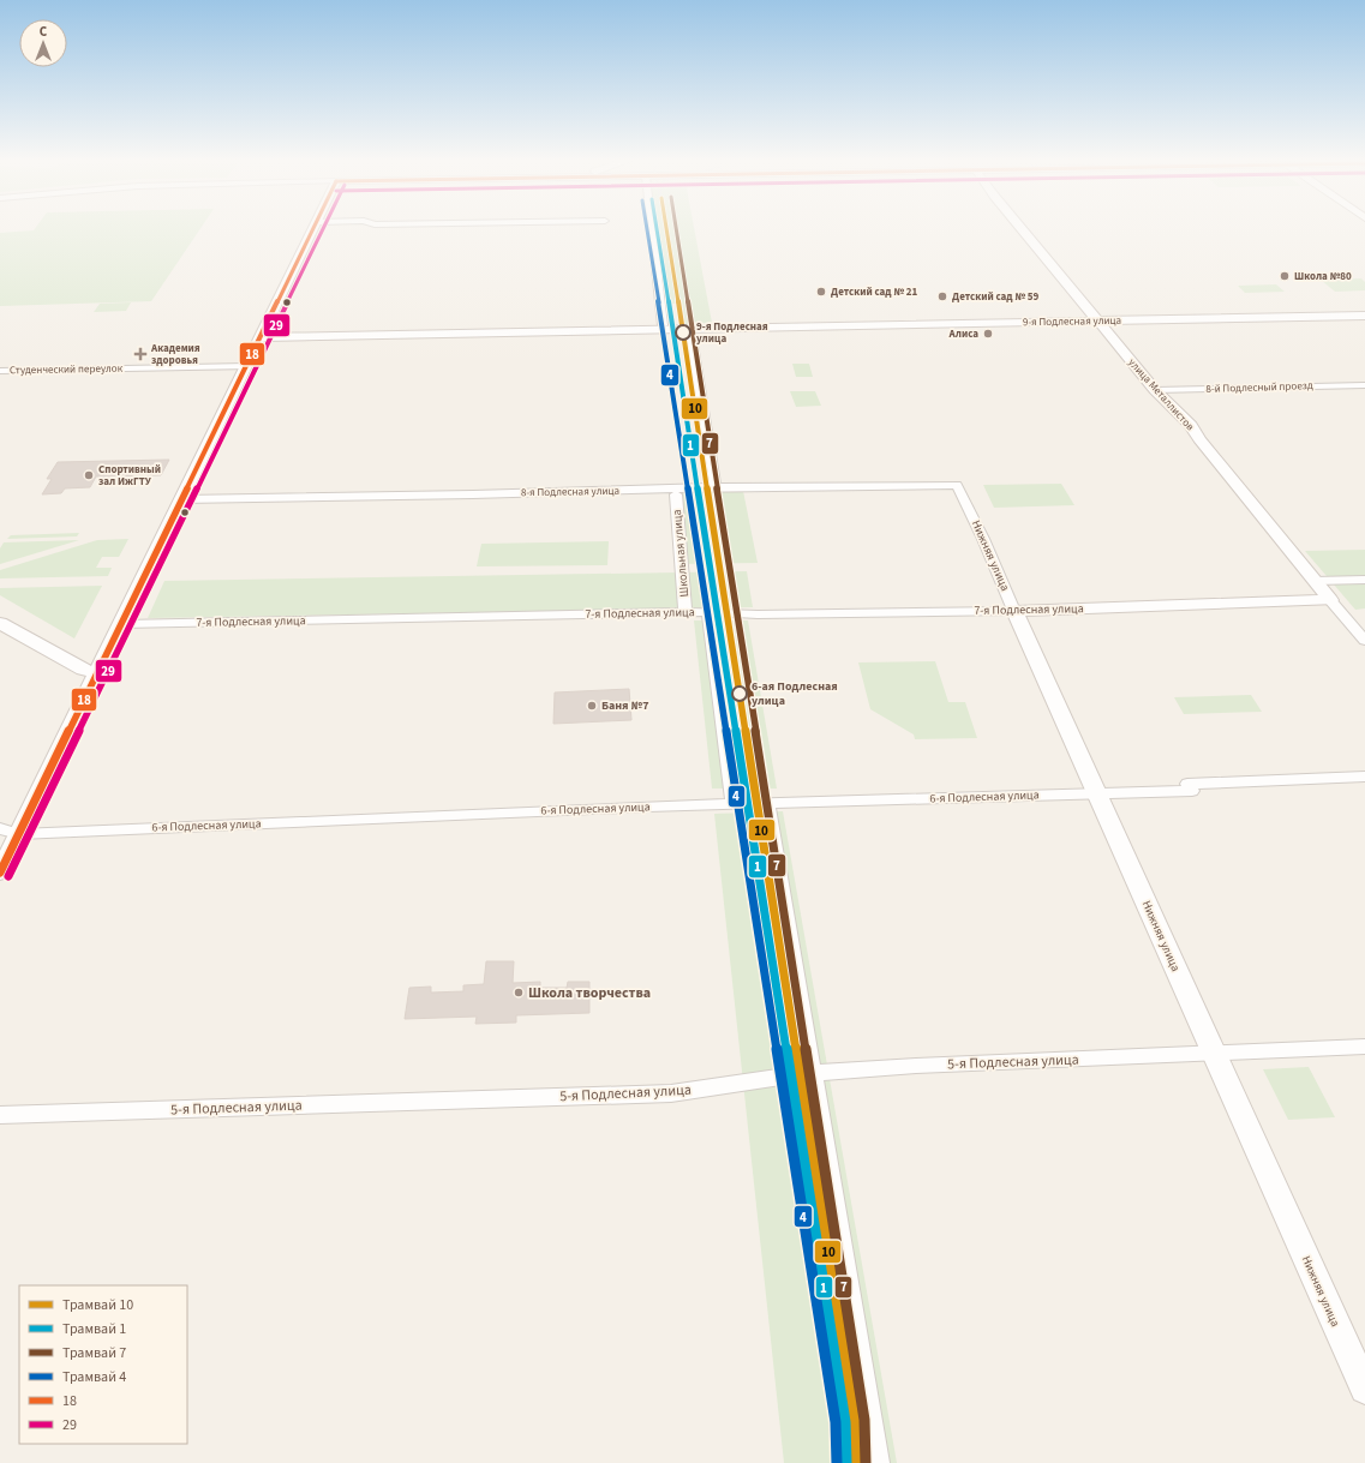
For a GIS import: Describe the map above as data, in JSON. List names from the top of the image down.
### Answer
{
  "streets": {
    "street": [
      "9-я Подлесная улица",
      "Студенческий переулок",
      "8-й Подлесный проезд",
      "улица Металлистов",
      "8-я Подлесная улица",
      "Школьная улица",
      "Нижняя улица",
      "7-я Подлесная улица",
      "6-я Подлесная улица",
      "5-я Подлесная улица"
    ]
  },
  "crossings": [
    ["9-я Подлесная улица", "улица Металлистов"],
    ["8-й Подлесный проезд", "улица Металлистов"],
    ["улица Металлистов", "7-я Подлесная улица"],
    ["8-я Подлесная улица", "Нижняя улица"],
    ["Школьная улица", "7-я Подлесная улица"],
    ["Нижняя улица", "7-я Подлесная улица"],
    ["Нижняя улица", "6-я Подлесная улица"],
    ["Нижняя улица", "5-я Подлесная улица"]
  ],
  "places": {
    "other": [
      "Школа №80",
      "Детский сад № 21",
      "Детский сад № 59",
      "9-я Подлесная улица",
      "Алиса",
      "Спортивный зал ИжГТУ",
      "6-ая Подлесная улица",
      "Баня №7",
      "Школа творчества"
    ],
    "health": ["Академия здоровья"]
  },
  "lines": [
    "tram line 10",
    "tram line 1",
    "tram line 7",
    "tram line 4",
    "transit line 18",
    "transit line 29"
  ],
  "legend": [
    "Трамвай 10",
    "Трамвай 1",
    "Трамвай 7",
    "Трамвай 4",
    "18",
    "29"
  ],
  "north": "top"
}
